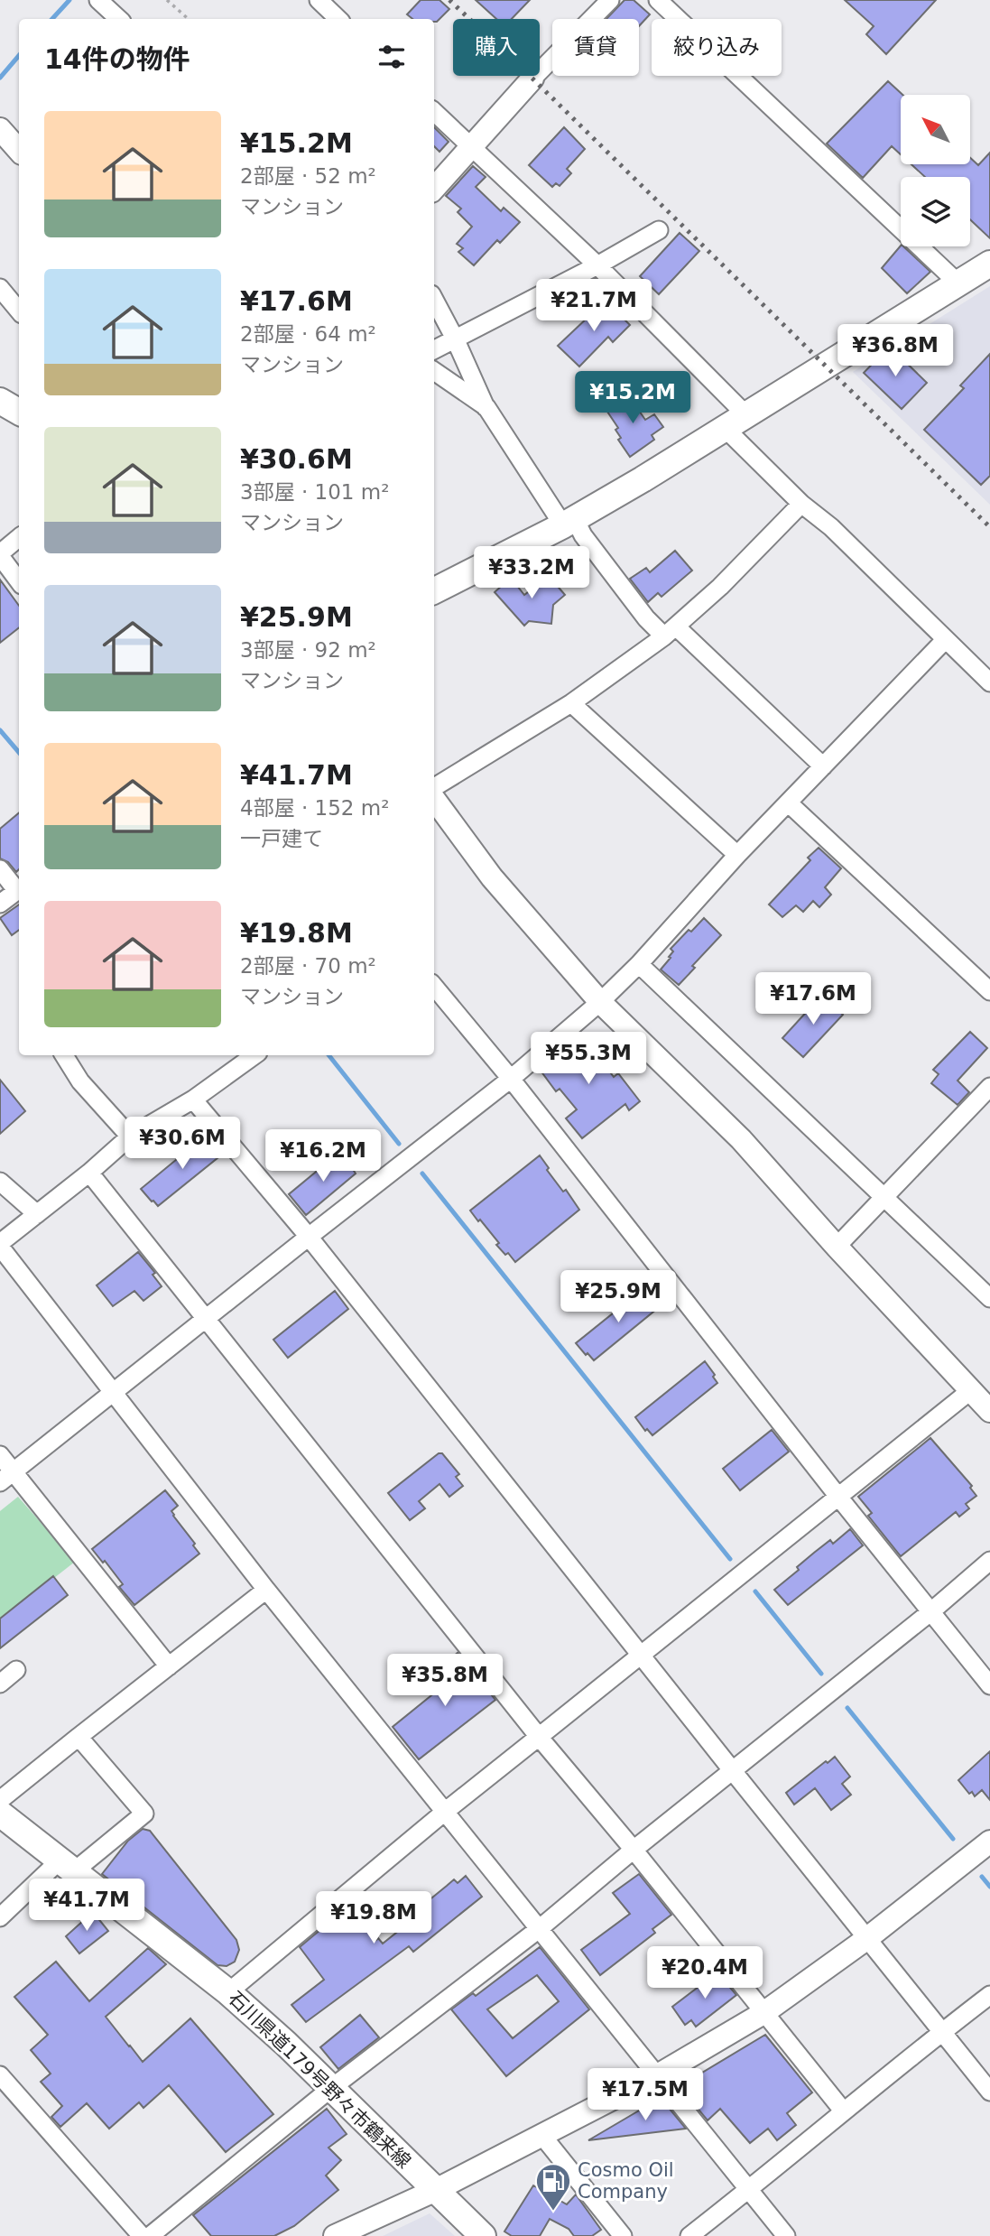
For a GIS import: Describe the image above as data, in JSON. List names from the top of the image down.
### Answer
{
  "streets": {
    "main road": ["石川県道179号野々市鶴来線"]
  },
  "places": {
    "fuel station": ["Cosmo Oil Company"]
  },
  "north": "top left",
  "page": {
    "chip": ["購入", "賃貸", "絞り込み"],
    "heading": "14件の物件",
    "list": [
      {
        "name": "¥15.2M",
        "note": "2部屋 · 52 m² · マンション"
      },
      {
        "name": "¥17.6M",
        "note": "2部屋 · 64 m² · マンション"
      },
      {
        "name": "¥30.6M",
        "note": "3部屋 · 101 m² · マンション"
      },
      {
        "name": "¥25.9M",
        "note": "3部屋 · 92 m² · マンション"
      },
      {
        "name": "¥41.7M",
        "note": "4部屋 · 152 m² · 一戸建て"
      },
      {
        "name": "¥19.8M",
        "note": "2部屋 · 70 m² · マンション"
      }
    ],
    "price": [
      "¥21.7M",
      "¥36.8M",
      "¥15.2M",
      "¥33.2M",
      "¥17.6M",
      "¥55.3M",
      "¥30.6M",
      "¥16.2M",
      "¥25.9M",
      "¥35.8M",
      "¥41.7M",
      "¥19.8M",
      "¥20.4M",
      "¥17.5M"
    ]
  }
}
